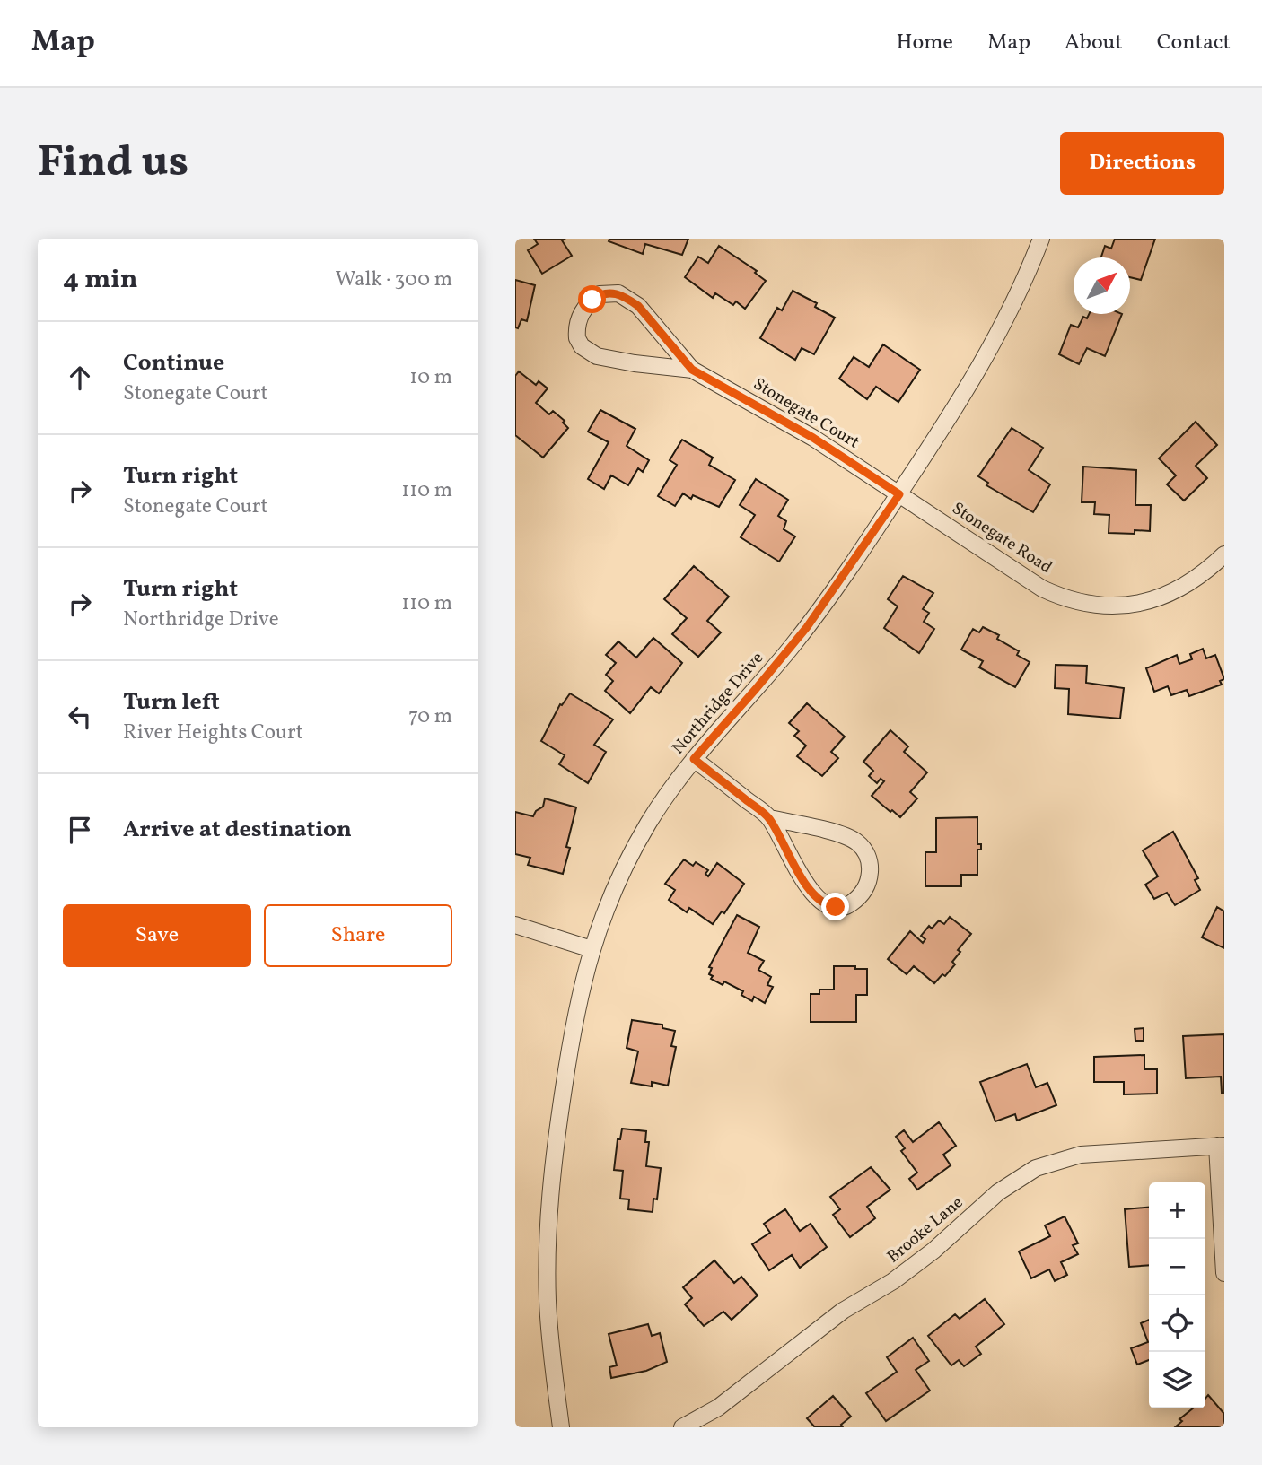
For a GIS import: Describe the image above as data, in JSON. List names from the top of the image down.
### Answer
{
  "streets": {
    "street": [
      "Stonegate Court",
      "Stonegate Road",
      "Northridge Drive",
      "Brooke Lane"
    ]
  },
  "crossings": [
    ["Stonegate Court", "Stonegate Road"],
    ["Stonegate Court", "Northridge Drive"],
    ["Stonegate Road", "Northridge Drive"]
  ],
  "north": "top right",
  "page": {
    "header": "Map",
    "nav": [
      "Home",
      "Map",
      "About",
      "Contact"
    ],
    "buttons": [
      "Directions",
      ["Save", "Share"]
    ],
    "title": "Find us",
    "heading": ["4 min", "Walk · 300 m"],
    "list": [
      ["Continue", "Stonegate Court", "10 m"],
      ["Turn right", "Stonegate Court", "110 m"],
      ["Turn right", "Northridge Drive", "110 m"],
      ["Turn left", "River Heights Court", "70 m"],
      "Arrive at destination"
    ],
    "map_buttons": ["+", "−"]
  }
}
